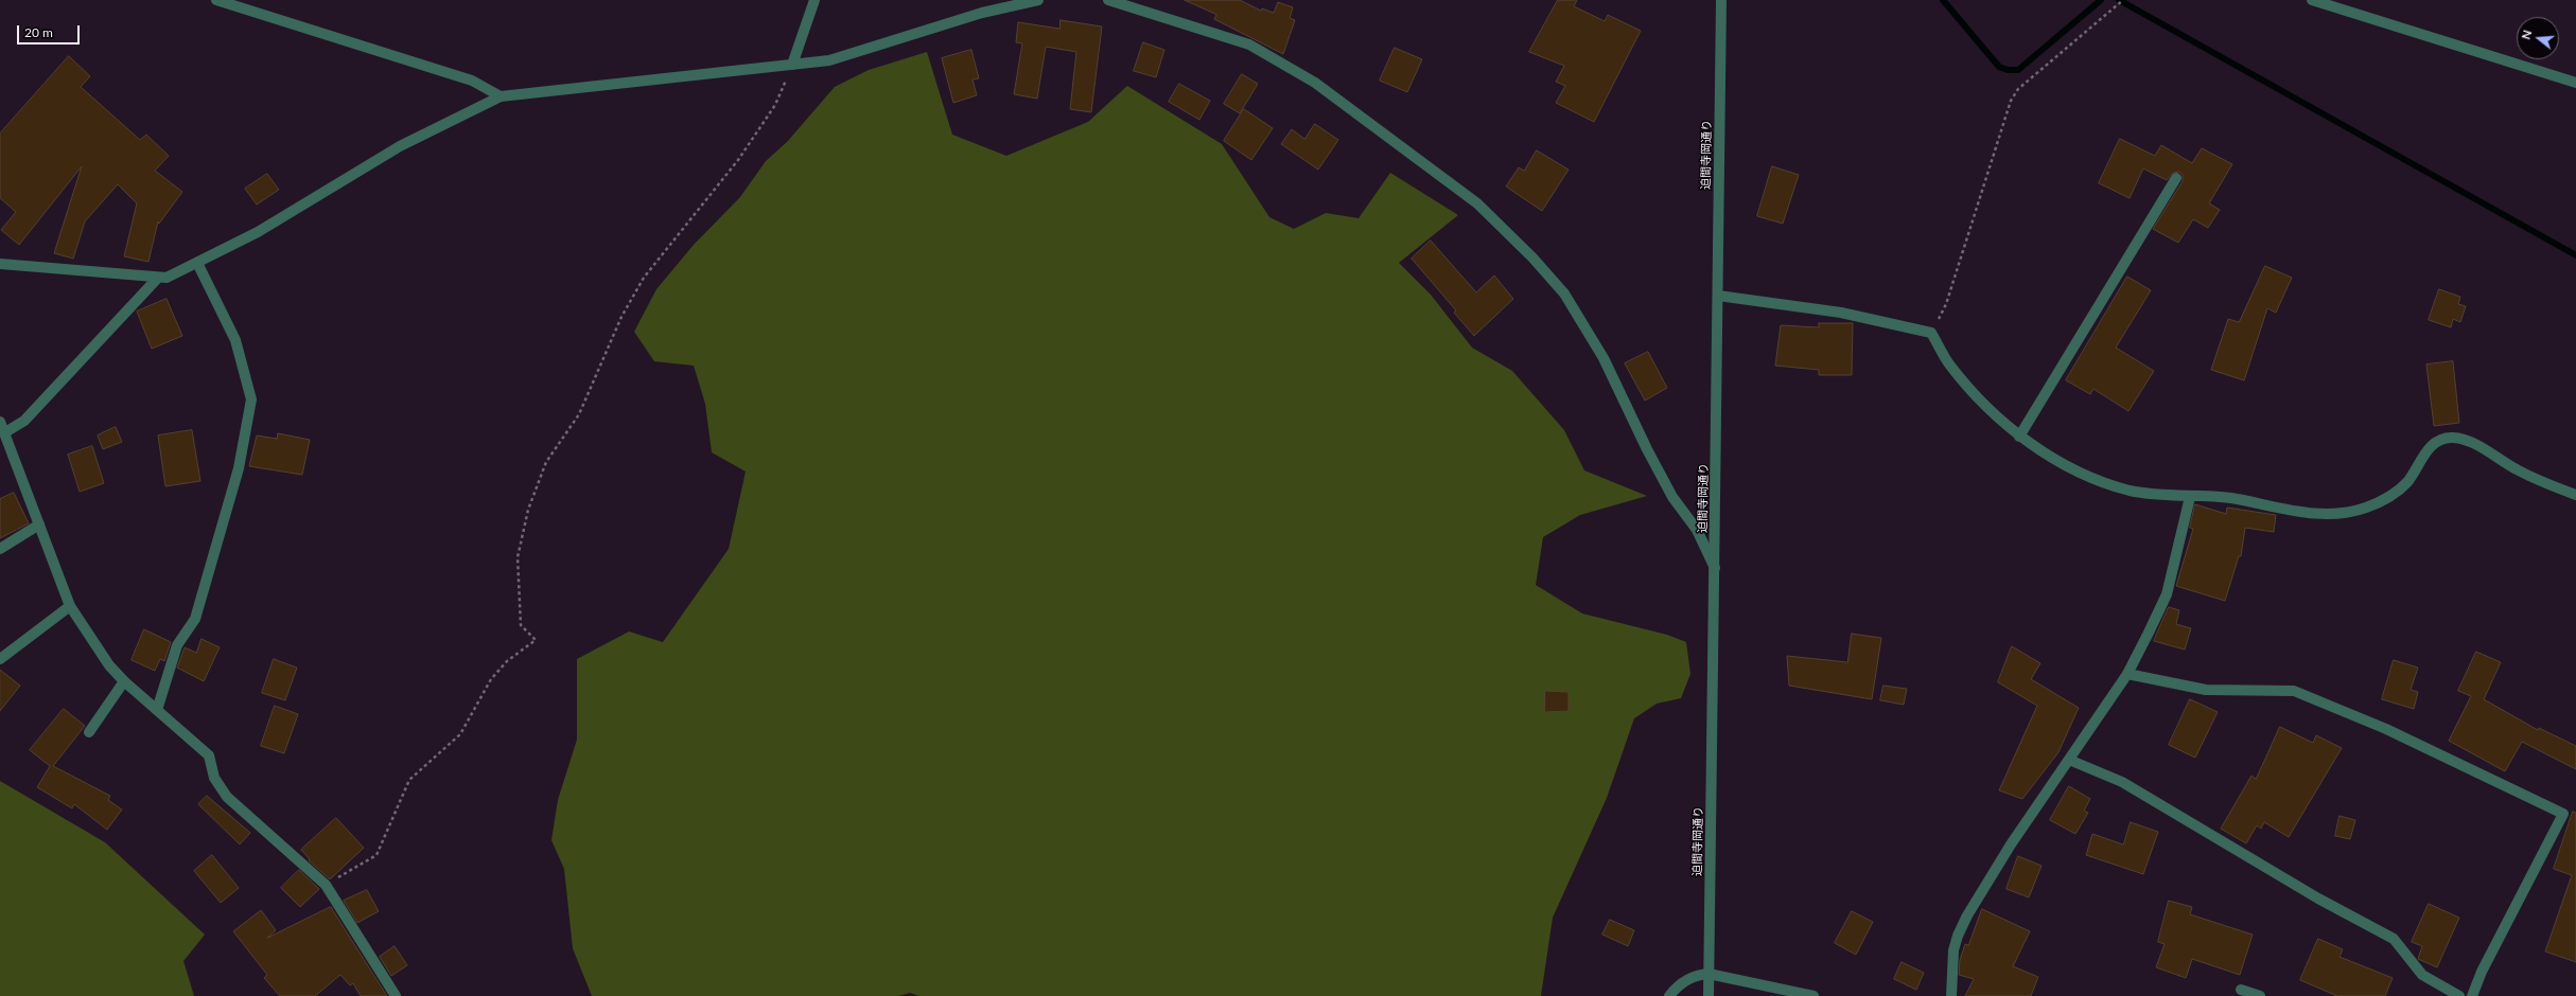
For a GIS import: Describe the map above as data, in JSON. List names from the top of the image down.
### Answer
{
  "streets": {
    "street": ["迫間寺岡通り"]
  },
  "scale_bar": "20 m",
  "north": "left"
}
